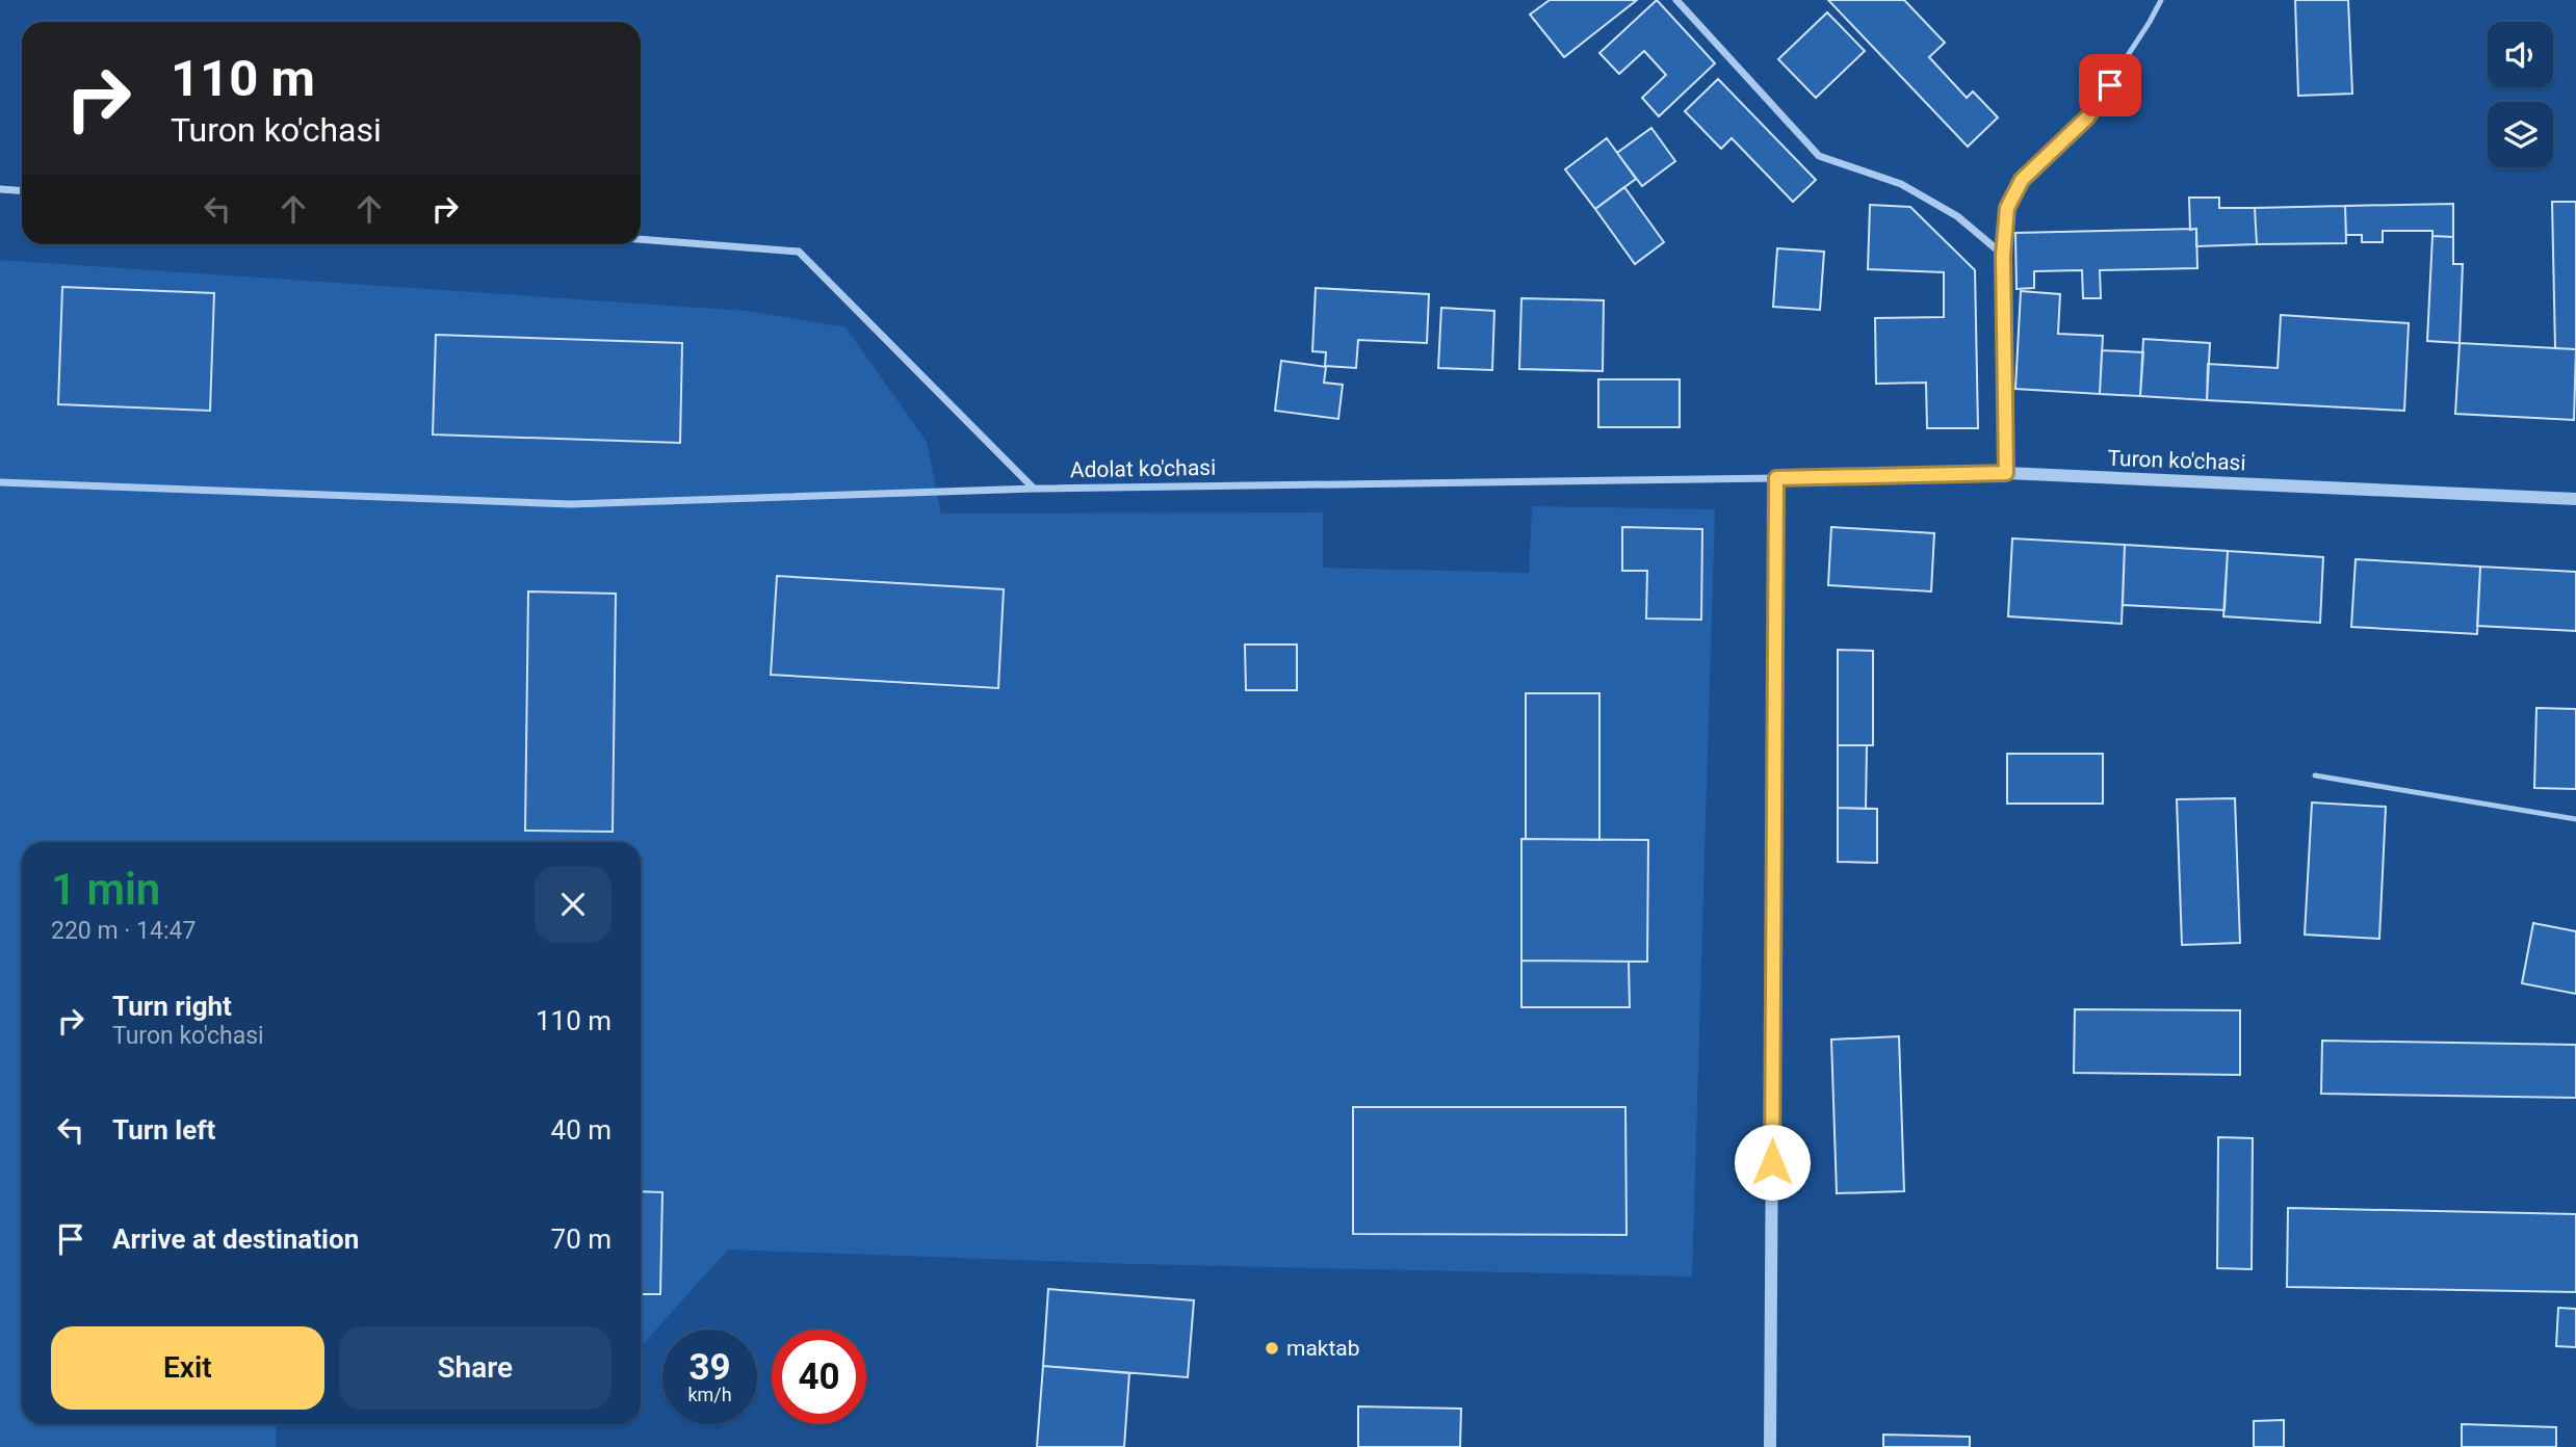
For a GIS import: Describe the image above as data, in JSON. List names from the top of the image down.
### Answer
{
  "streets": {
    "street": ["Turon ko'chasi", "Adolat ko'chasi"]
  },
  "crossings": [
    ["Turon ko'chasi", "Adolat ko'chasi"]
  ],
  "places": ["maktab"],
  "page": {
    "turn": ["110 m", "Turon ko'chasi"],
    "heading": ["1 min", "220 m · 14:47"],
    "list": [
      {
        "name": "Turn right",
        "note": "Turon ko'chasi",
        "value": "110 m"
      },
      {
        "name": "Turn left",
        "value": "40 m"
      },
      {
        "name": "Arrive at destination",
        "value": "70 m"
      }
    ],
    "buttons": ["Exit", "Share"],
    "speed": "39 km/h",
    "limit": "40"
  }
}
